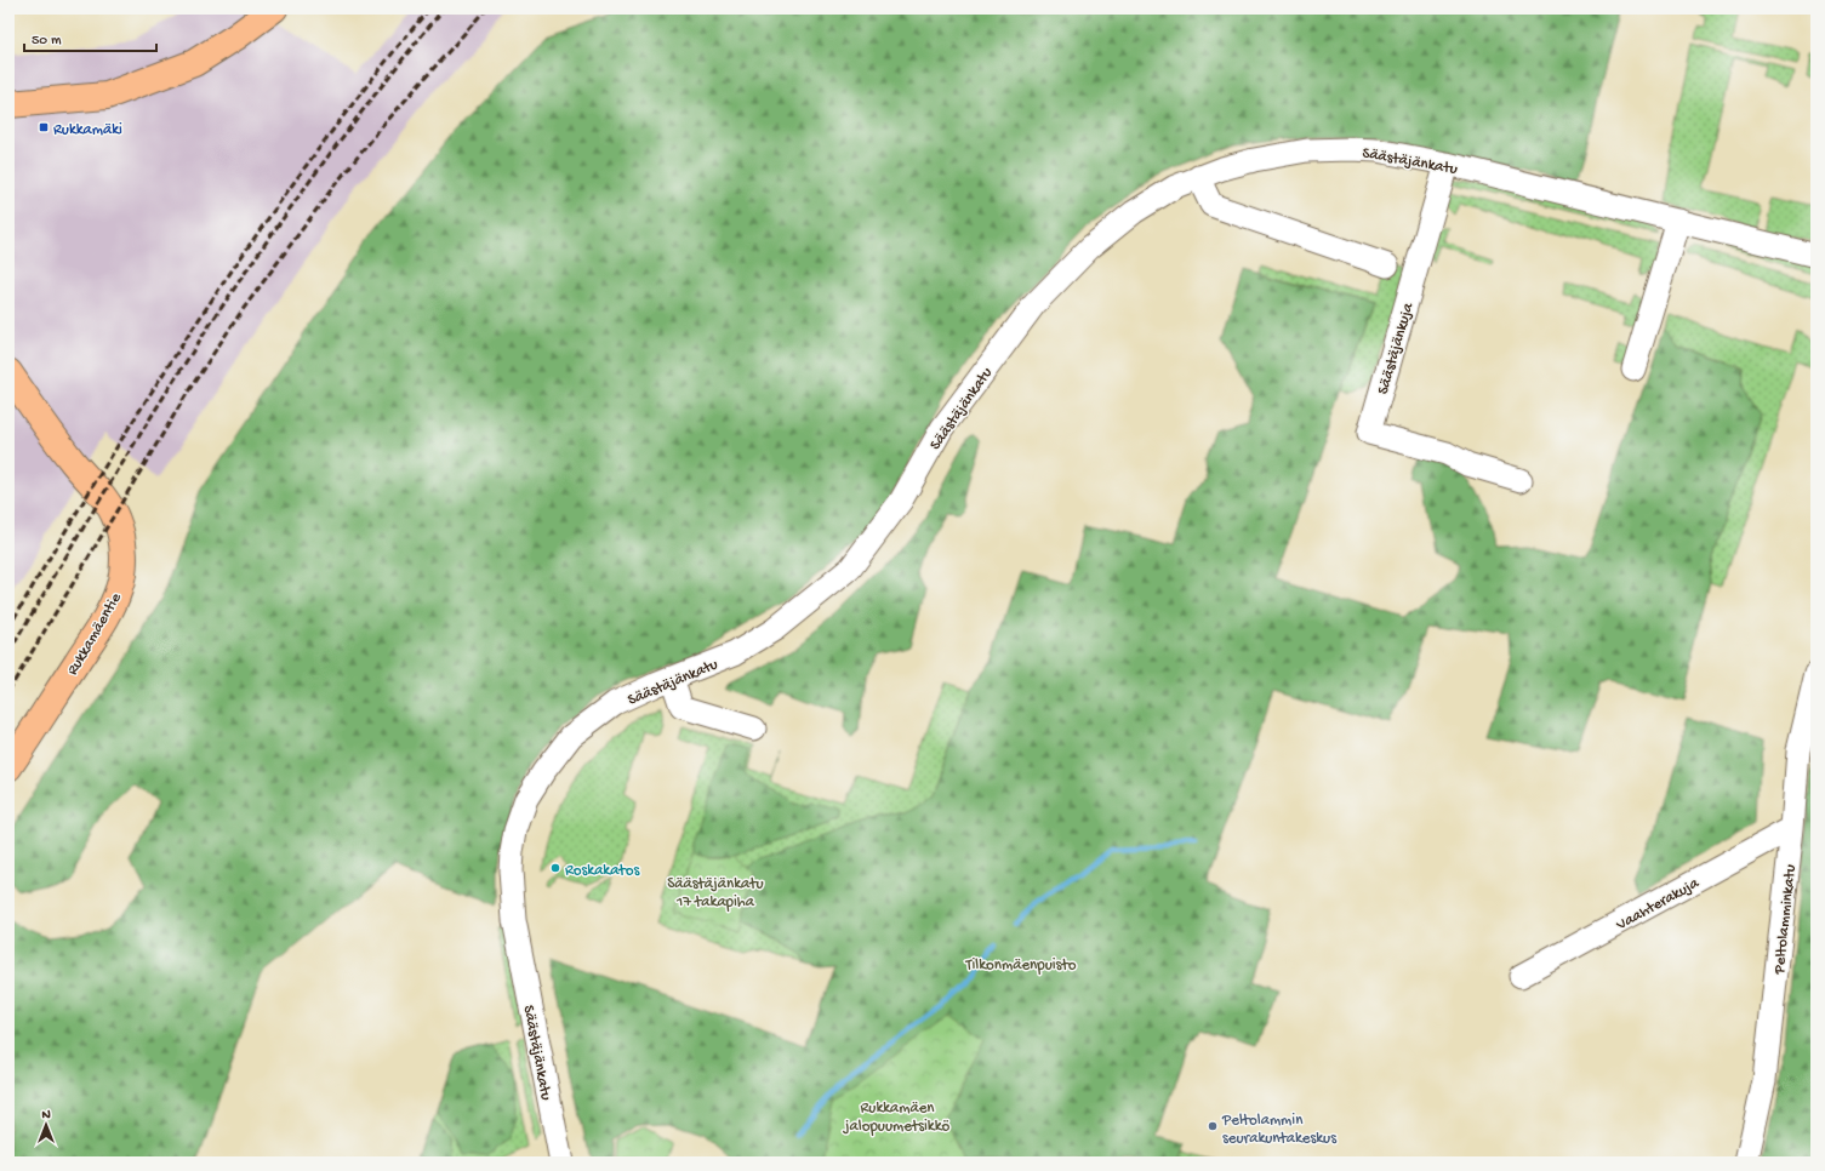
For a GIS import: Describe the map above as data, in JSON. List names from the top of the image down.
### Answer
{
  "streets": {
    "main road": ["Rukkamäentie"],
    "street": [
      "Säästäjänkatu",
      "Säästäjänkuja",
      "Vaahterakuja",
      "Peltolamminkatu"
    ]
  },
  "crossings": [
    ["Säästäjänkatu", "Säästäjänkuja"],
    ["Vaahterakuja", "Peltolamminkatu"]
  ],
  "parks": ["Säästäjänkatu 17 takapiha", "Tilkonmäenpuisto", "Rukkamäen jalopuumetsikkö"],
  "places": {
    "transit": ["Rukkamäki"],
    "other": ["Roskakatos", "Peltolammin seurakuntakeskus"]
  },
  "scale_bar": "50 m",
  "north": "top"
}
